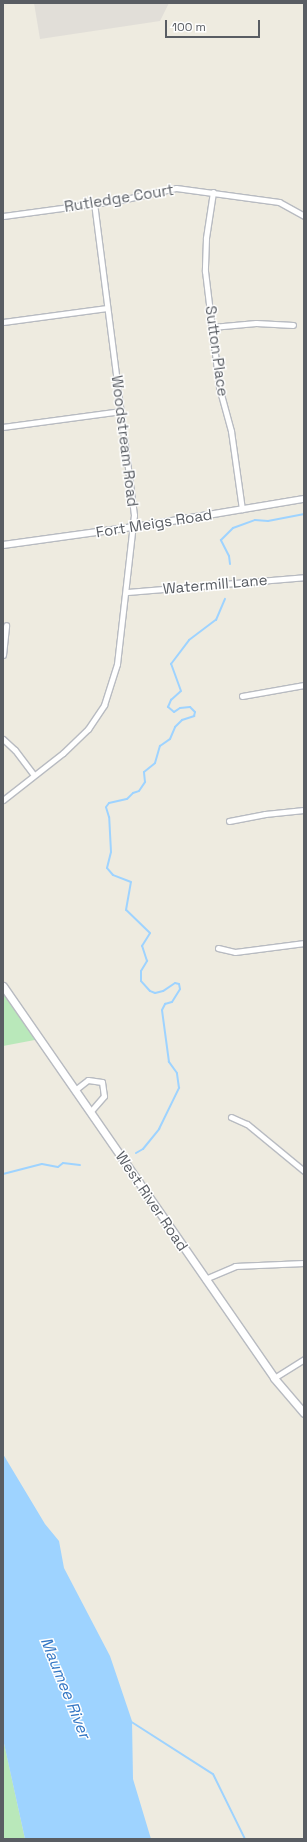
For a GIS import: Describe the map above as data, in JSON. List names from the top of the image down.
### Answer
{
  "streets": {
    "main road": ["West River Road"],
    "street": [
      "Rutledge Court",
      "Sutton Place",
      "Woodstream Road",
      "Fort Meigs Road",
      "Watermill Lane"
    ]
  },
  "crossings": [
    ["Rutledge Court", "Sutton Place"],
    ["Rutledge Court", "Woodstream Road"],
    ["Sutton Place", "Fort Meigs Road"],
    ["Woodstream Road", "Fort Meigs Road"],
    ["Woodstream Road", "Watermill Lane"]
  ],
  "water": ["Maumee River"],
  "scale_bar": "100 m"
}
